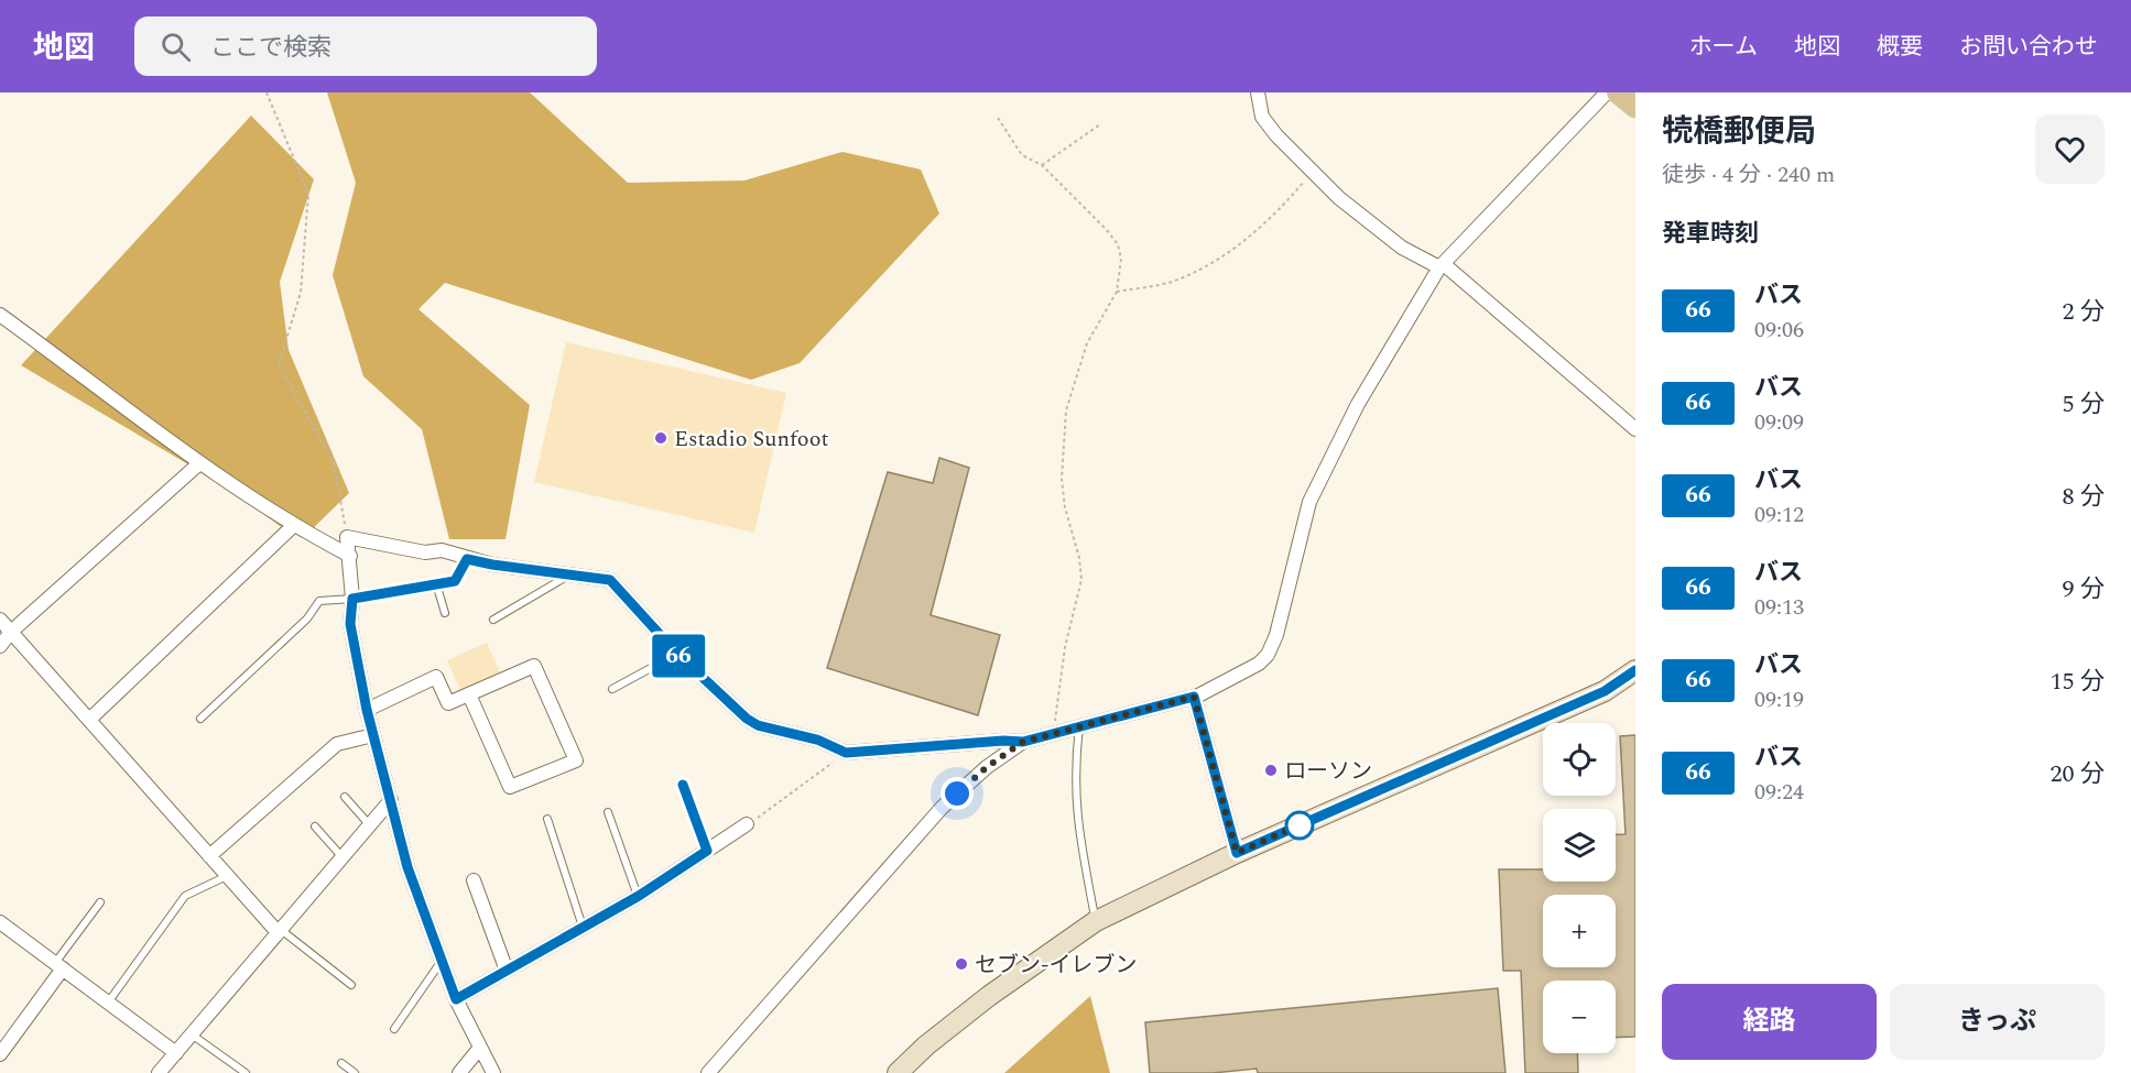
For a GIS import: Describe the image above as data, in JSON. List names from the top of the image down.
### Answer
{
  "places": ["Estadio Sunfoot", "ローソン", "セブン-イレブン"],
  "lines": ["bus line 66"],
  "page": {
    "header": "地図",
    "search": "ここで検索",
    "nav": [
      "ホーム",
      "地図",
      "概要",
      "お問い合わせ"
    ],
    "on_map": "66",
    "heading": [
      ["㸿橋郵便局", "徒歩 · 4 分 · 240 m"],
      "発車時刻"
    ],
    "list": [
      {
        "mark": "66",
        "name": "バス",
        "note": "09:06",
        "value": "2 分"
      },
      {
        "mark": "66",
        "name": "バス",
        "note": "09:09",
        "value": "5 分"
      },
      {
        "mark": "66",
        "name": "バス",
        "note": "09:12",
        "value": "8 分"
      },
      {
        "mark": "66",
        "name": "バス",
        "note": "09:13",
        "value": "9 分"
      },
      {
        "mark": "66",
        "name": "バス",
        "note": "09:19",
        "value": "15 分"
      },
      {
        "mark": "66",
        "name": "バス",
        "note": "09:24",
        "value": "20 分"
      }
    ],
    "map_buttons": ["+", "−"],
    "buttons": ["経路", "きっぷ"]
  }
}
